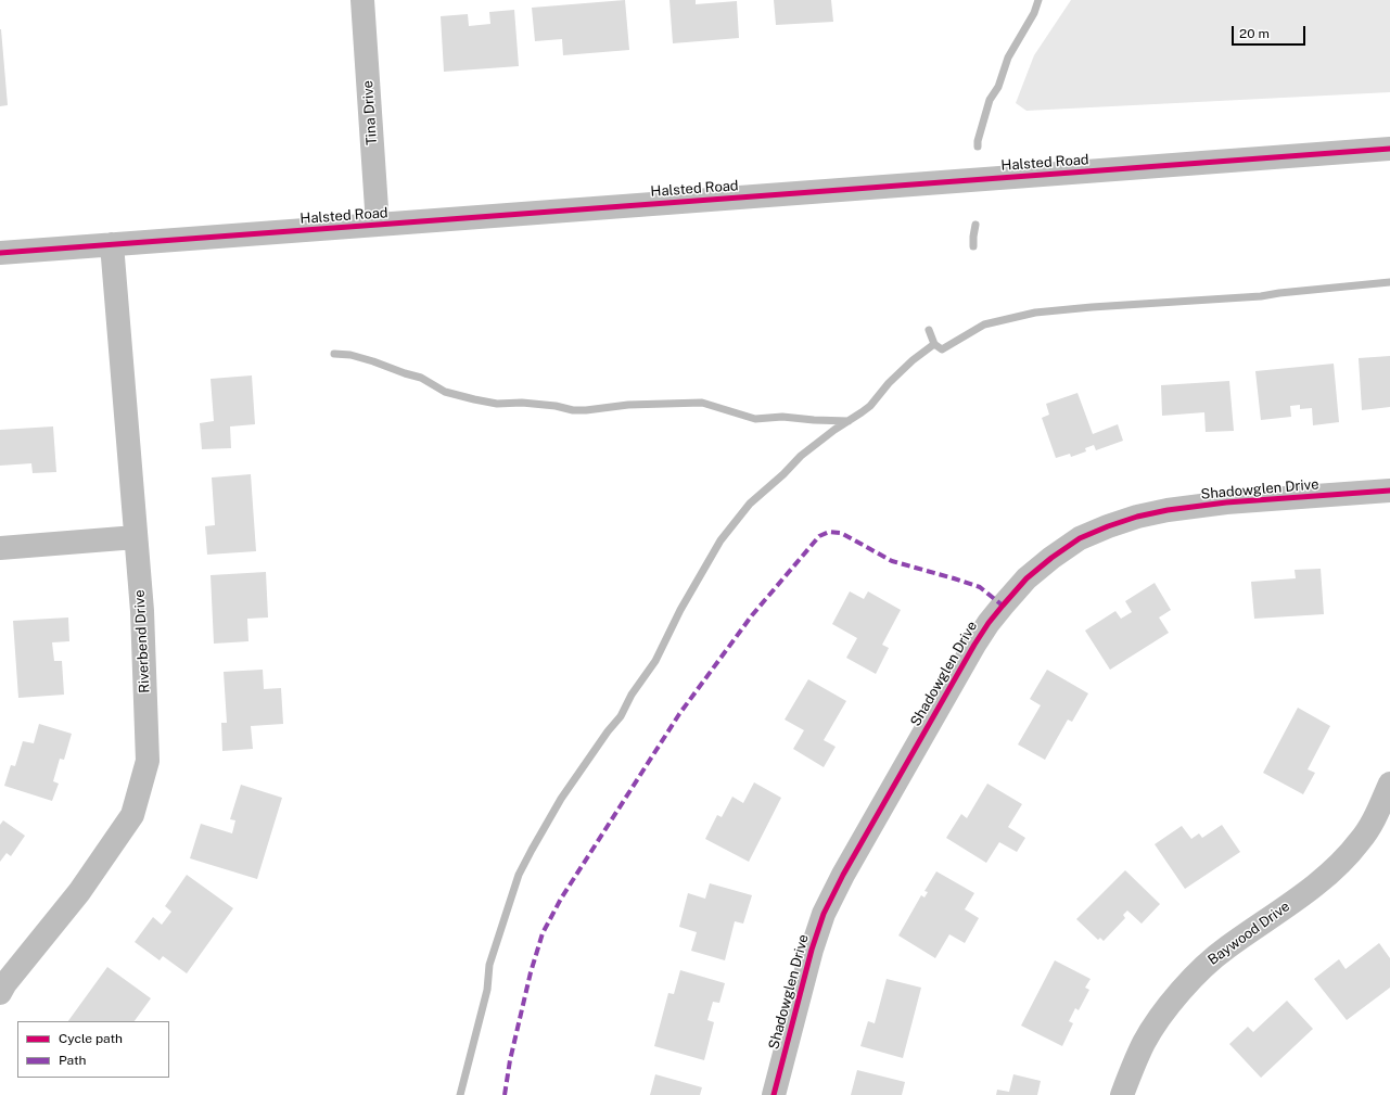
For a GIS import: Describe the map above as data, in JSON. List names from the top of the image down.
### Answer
{
  "streets": {
    "street": [
      "Tina Drive",
      "Halsted Road",
      "Shadowglen Drive",
      "Riverbend Drive",
      "Baywood Drive"
    ]
  },
  "crossings": [
    ["Tina Drive", "Halsted Road"],
    ["Halsted Road", "Riverbend Drive"]
  ],
  "legend": ["Cycle path", "Path"],
  "scale_bar": "20 m"
}
